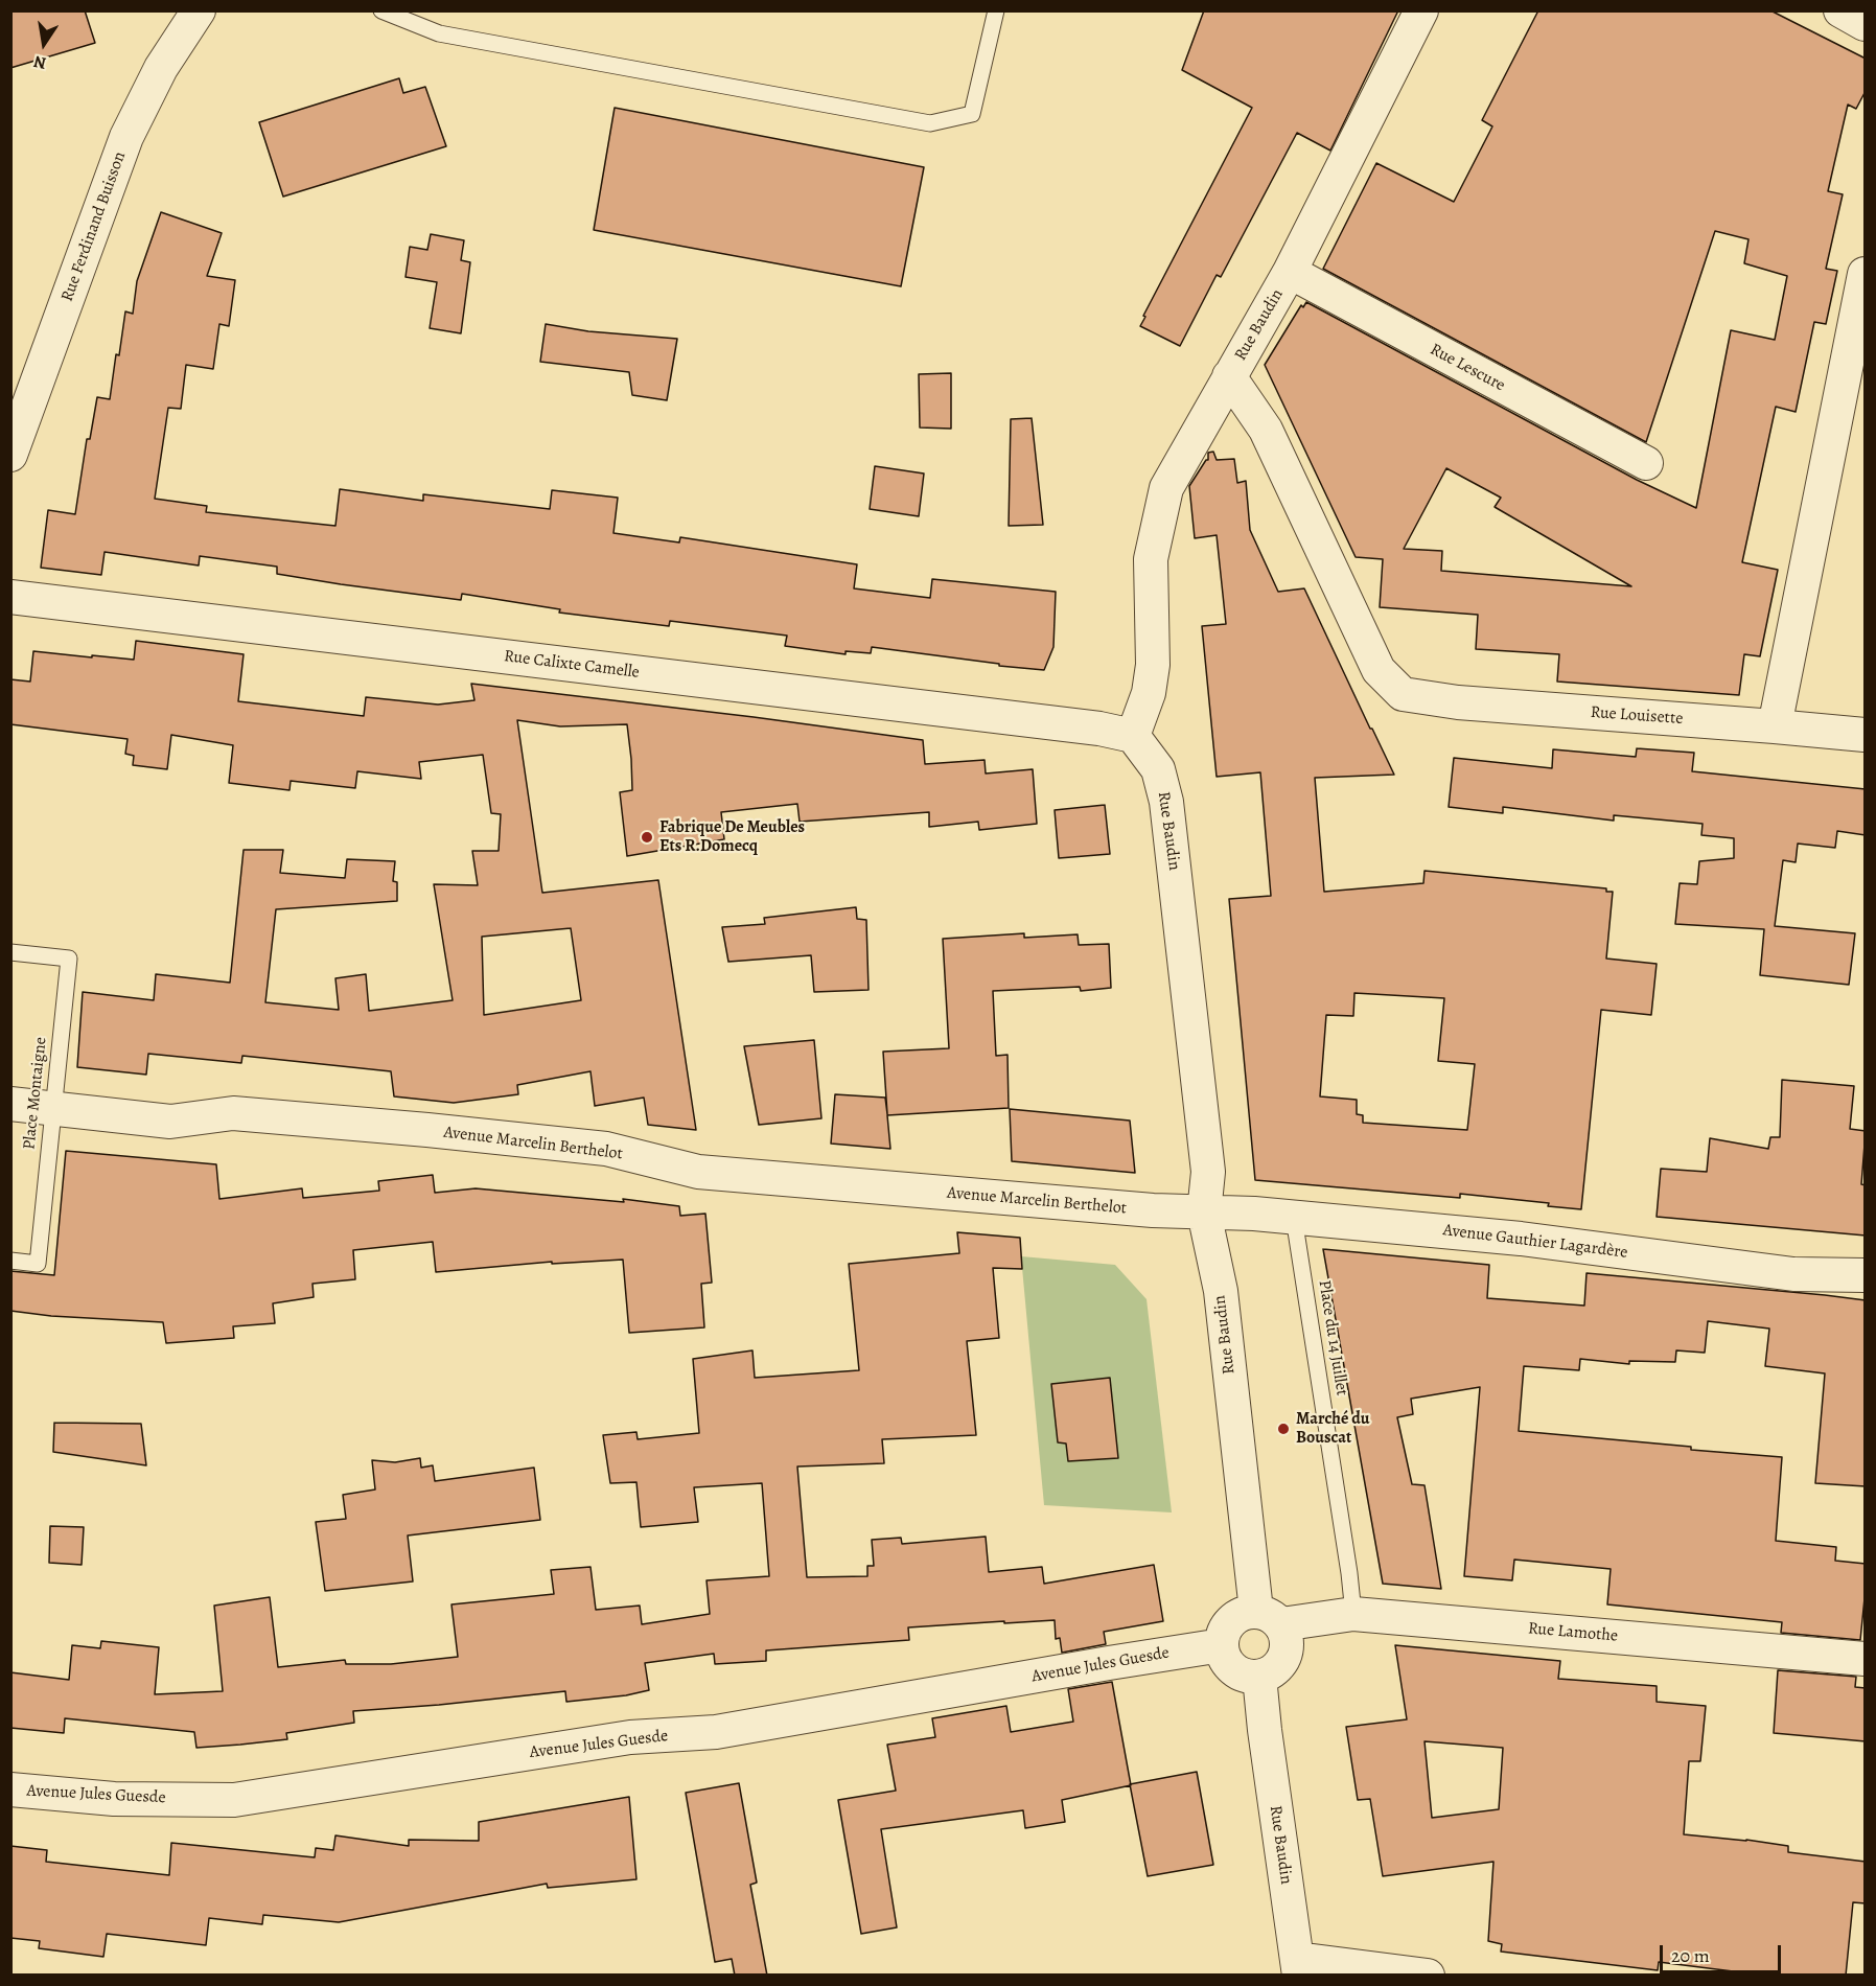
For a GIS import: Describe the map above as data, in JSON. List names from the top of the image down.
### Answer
{
  "streets": {
    "street": [
      "Rue Ferdinand Buisson",
      "Rue Baudin",
      "Rue Lescure",
      "Rue Calixte Camelle",
      "Rue Louisette",
      "Avenue Marcelin Berthelot",
      "Avenue Gauthier Lagardère",
      "Rue Lamothe",
      "Avenue Jules Guesde"
    ],
    "lane": ["Place Montaigne", "Place du 14 Juillet"]
  },
  "crossings": [
    ["Rue Baudin", "Rue Lescure"],
    ["Rue Baudin", "Rue Calixte Camelle"],
    ["Rue Baudin", "Rue Louisette"],
    ["Rue Baudin", "Avenue Marcelin Berthelot"],
    ["Rue Baudin", "Avenue Gauthier Lagardère"],
    ["Rue Baudin", "Rue Lamothe"],
    ["Rue Baudin", "Avenue Jules Guesde"],
    ["Place Montaigne", "Avenue Marcelin Berthelot"],
    ["Avenue Marcelin Berthelot", "Avenue Gauthier Lagardère"],
    ["Avenue Gauthier Lagardère", "Place du 14 Juillet"],
    ["Place du 14 Juillet", "Rue Lamothe"],
    ["Rue Lamothe", "Avenue Jules Guesde"]
  ],
  "places": ["Fabrique De Meubles Ets R.Domecq", "Marché du Bouscat"],
  "scale_bar": "20 m",
  "north": "bottom"
}
